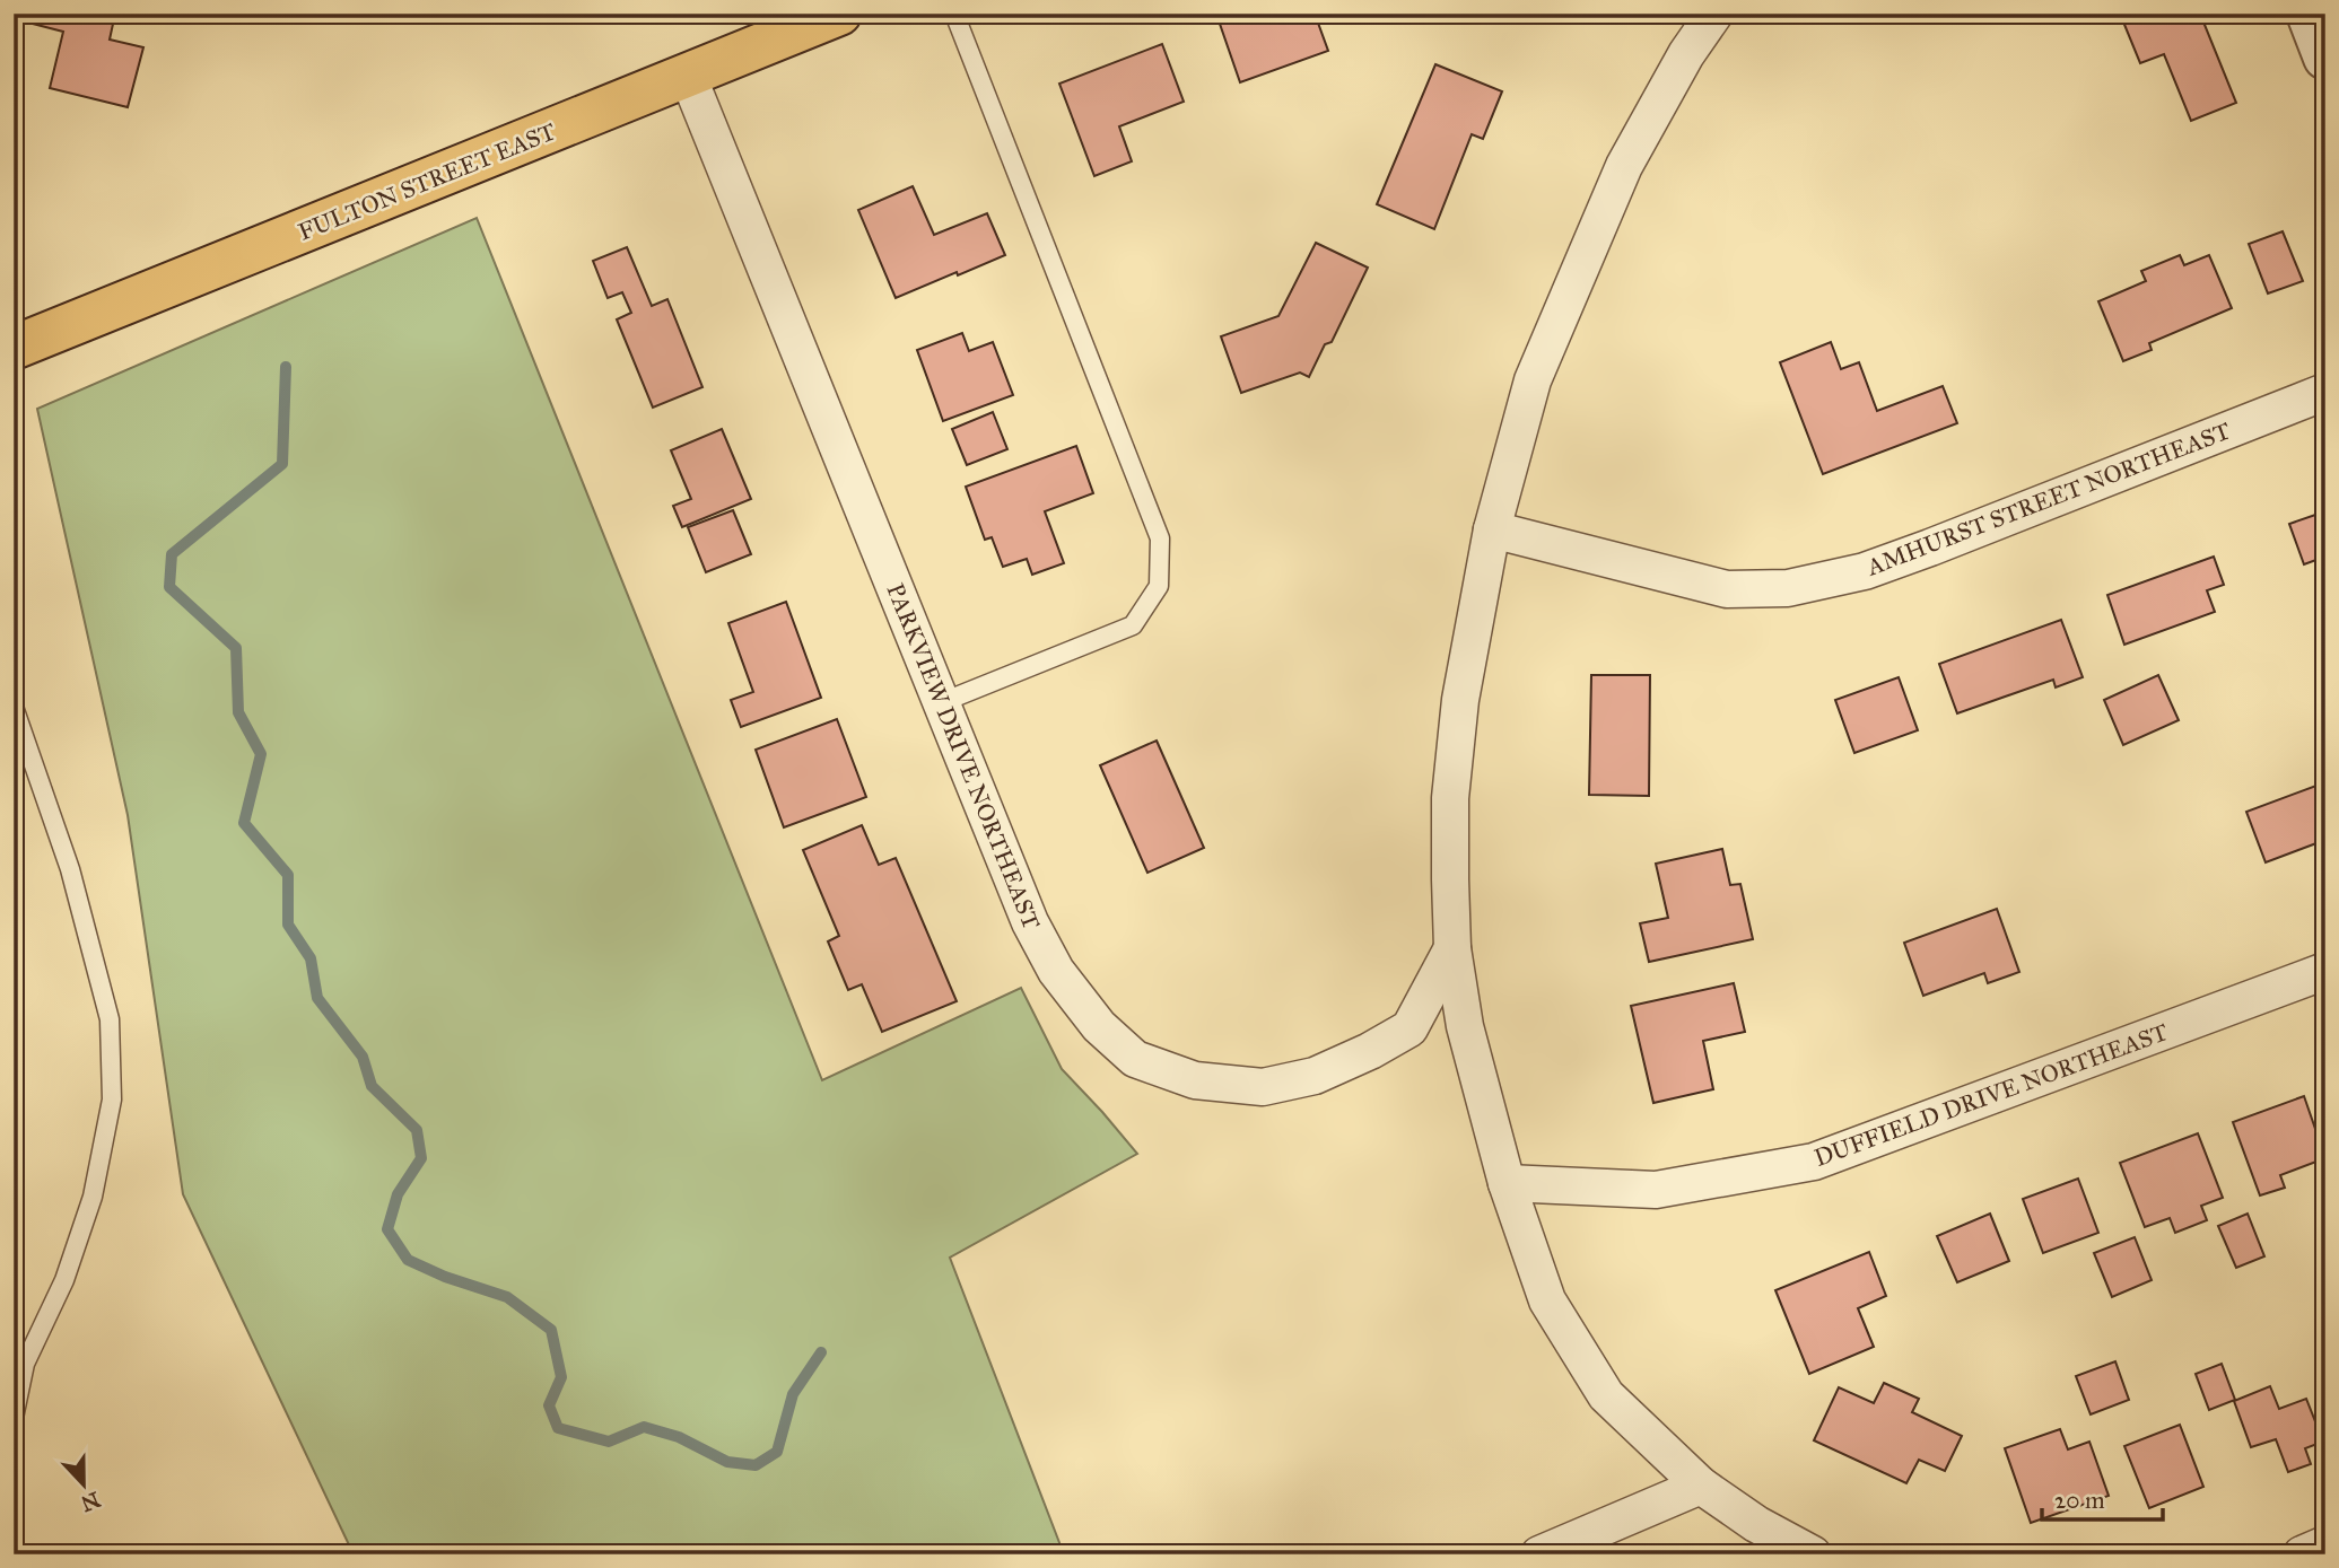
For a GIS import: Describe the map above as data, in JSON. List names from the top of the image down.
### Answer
{
  "streets": {
    "main road": ["FULTON STREET EAST"],
    "street": ["AMHURST STREET NORTHEAST", "PARKVIEW DRIVE NORTHEAST", "DUFFIELD DRIVE NORTHEAST"]
  },
  "crossings": [
    ["FULTON STREET EAST", "PARKVIEW DRIVE NORTHEAST"]
  ],
  "scale_bar": "20 m",
  "north": "bottom"
}
